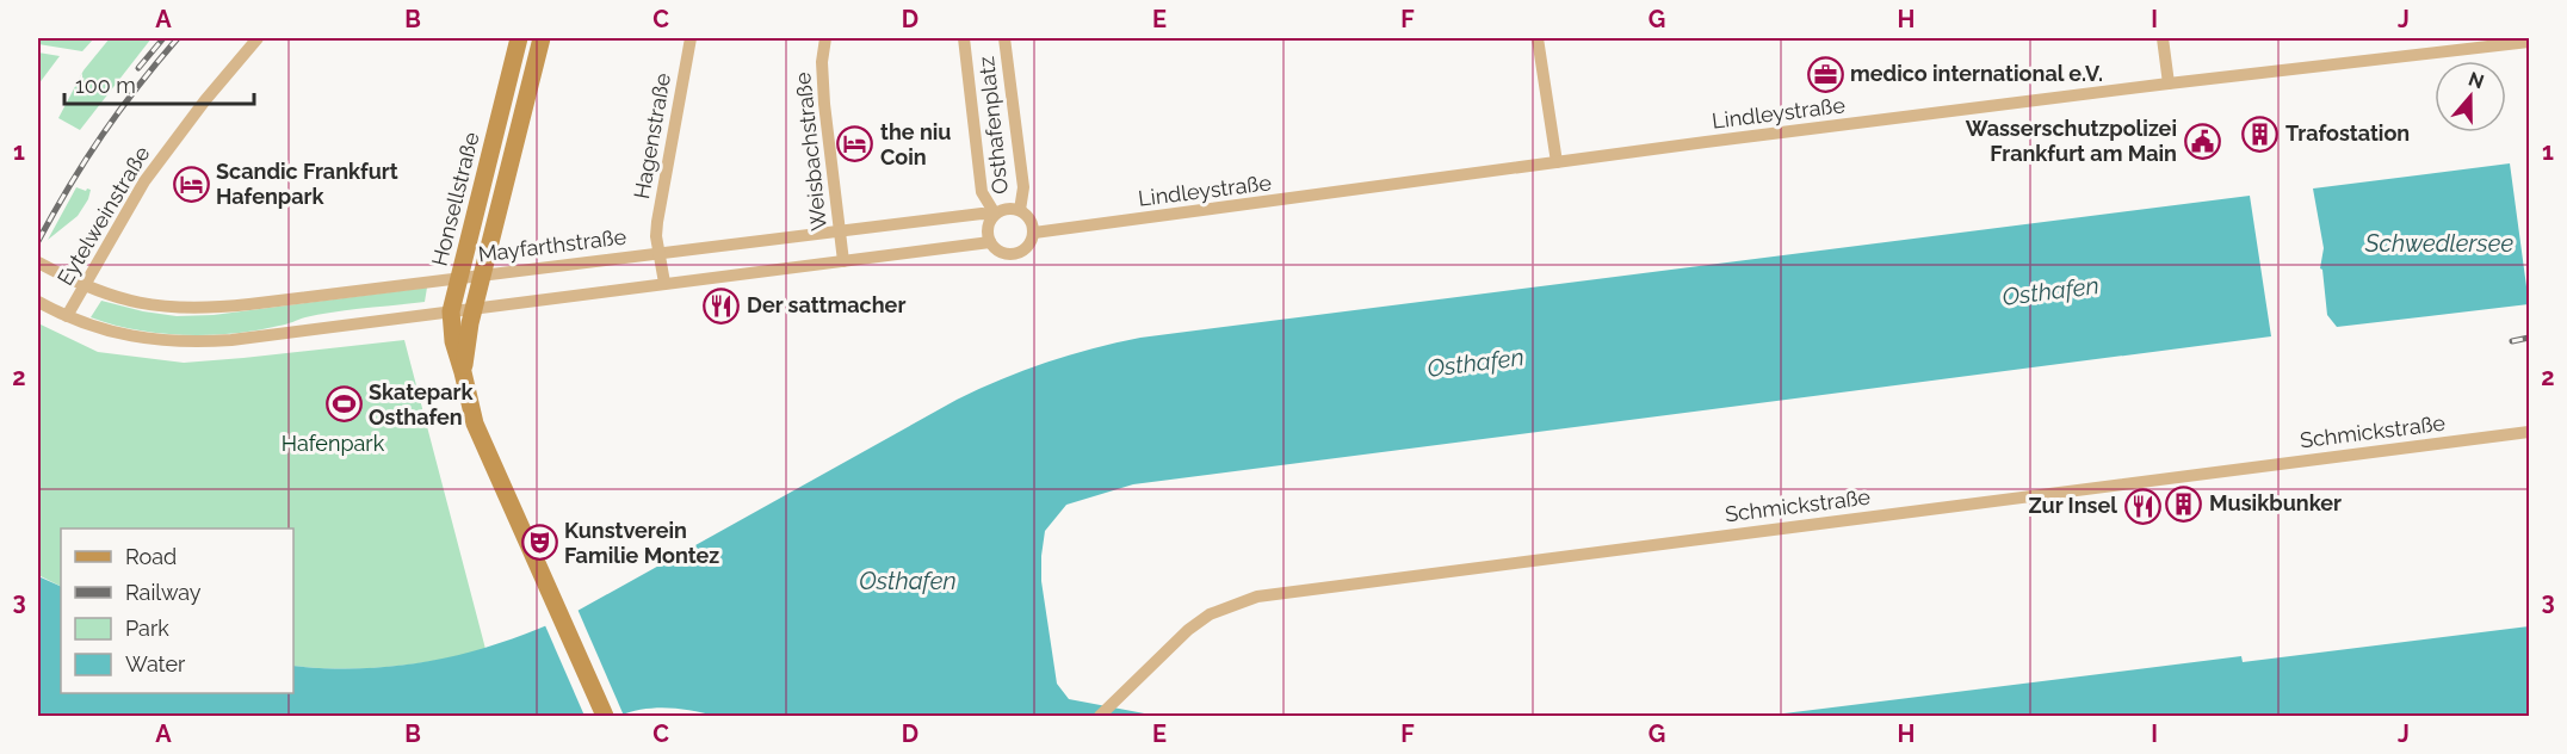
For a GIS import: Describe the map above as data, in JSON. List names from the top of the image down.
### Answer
{
  "streets": {
    "street": [
      "Lindleystraße",
      "Osthafenplatz",
      "Hagenstraße",
      "Weisbachstraße",
      "Honsellstraße",
      "Eytelweinstraße",
      "Mayfarthstraße",
      "Schmickstraße"
    ]
  },
  "crossings": [
    ["Lindleystraße", "Osthafenplatz"],
    ["Lindleystraße", "Mayfarthstraße"],
    ["Osthafenplatz", "Mayfarthstraße"],
    ["Hagenstraße", "Mayfarthstraße"],
    ["Weisbachstraße", "Mayfarthstraße"],
    ["Honsellstraße", "Mayfarthstraße"],
    ["Eytelweinstraße", "Mayfarthstraße"]
  ],
  "water": ["Schwedlersee", "Osthafen"],
  "parks": ["Hafenpark"],
  "places": {
    "office": ["medico international e.V."],
    "building": ["Trafostation", "Musikbunker"],
    "public building": ["Wasserschutzpolizei Frankfurt am Main"],
    "hotel": ["the niu Coin", "Scandic Frankfurt Hafenpark"],
    "restaurant": ["Der sattmacher", "Zur Insel"],
    "sports": ["Skatepark Osthafen"],
    "theatre": ["Kunstverein Familie Montez"]
  },
  "legend": [
    "Road",
    "Railway",
    "Park",
    "Water"
  ],
  "scale_bar": "100 m",
  "north": "top",
  "grid": {
    "columns": [
      "A",
      "B",
      "C",
      "D",
      "E",
      "F",
      "G",
      "H",
      "I",
      "J"
    ],
    "rows": ["1", "2", "3"]
  }
}
